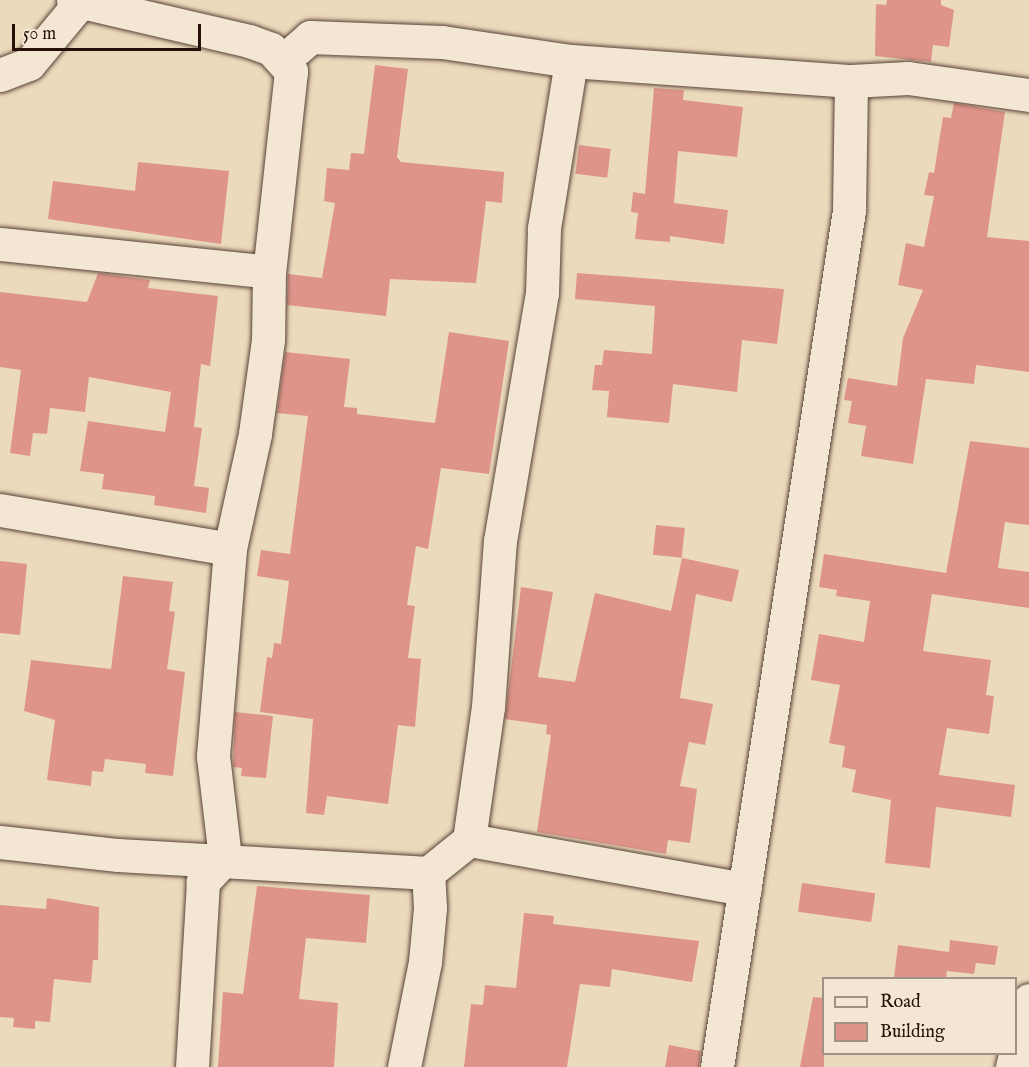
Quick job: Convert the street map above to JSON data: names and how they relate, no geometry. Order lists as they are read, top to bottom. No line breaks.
{"legend":["Road","Building"],"scale_bar":"50 m"}
